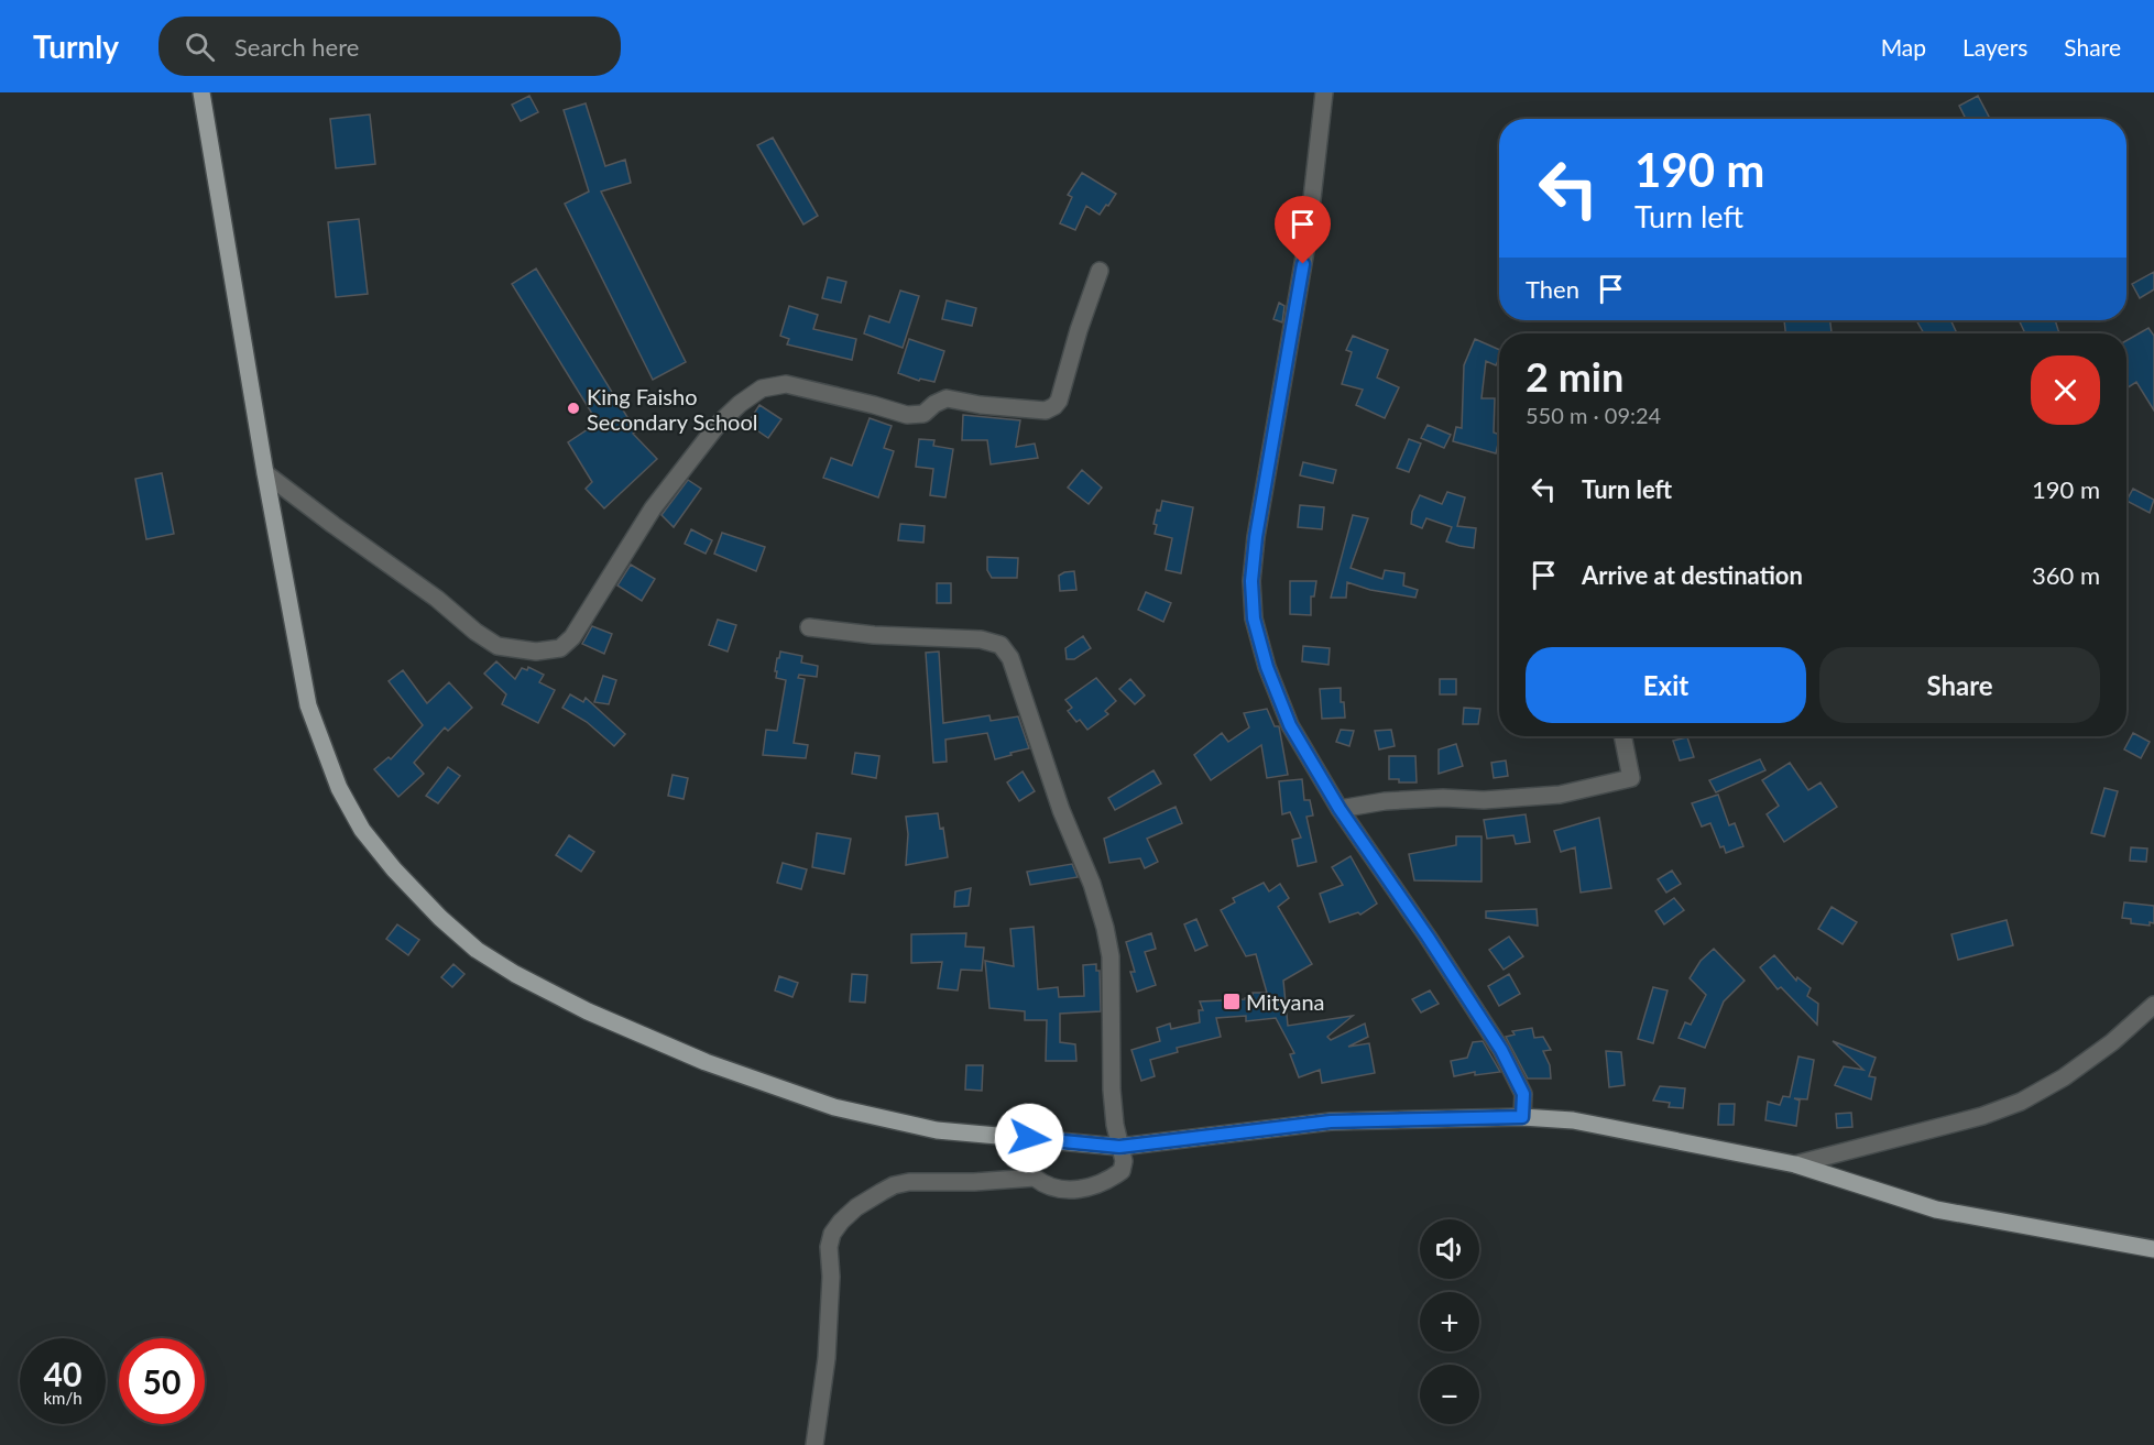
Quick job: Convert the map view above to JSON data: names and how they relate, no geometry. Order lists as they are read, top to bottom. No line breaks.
{"places":{"other":["King Faisho Secondary School"],"transit":["Mityana"]},"page":{"header":"Turnly","search":"Search here","nav":["Map","Layers","Share"],"turn":["190 m","Turn left"],"then":"Then","heading":["2 min","550 m · 09:24"],"list":[{"name":"Turn left","value":"190 m"},{"name":"Arrive at destination","value":"360 m"}],"buttons":["Exit","Share"],"map_buttons":["+","−"],"speed":"40 km/h","limit":"50"}}
